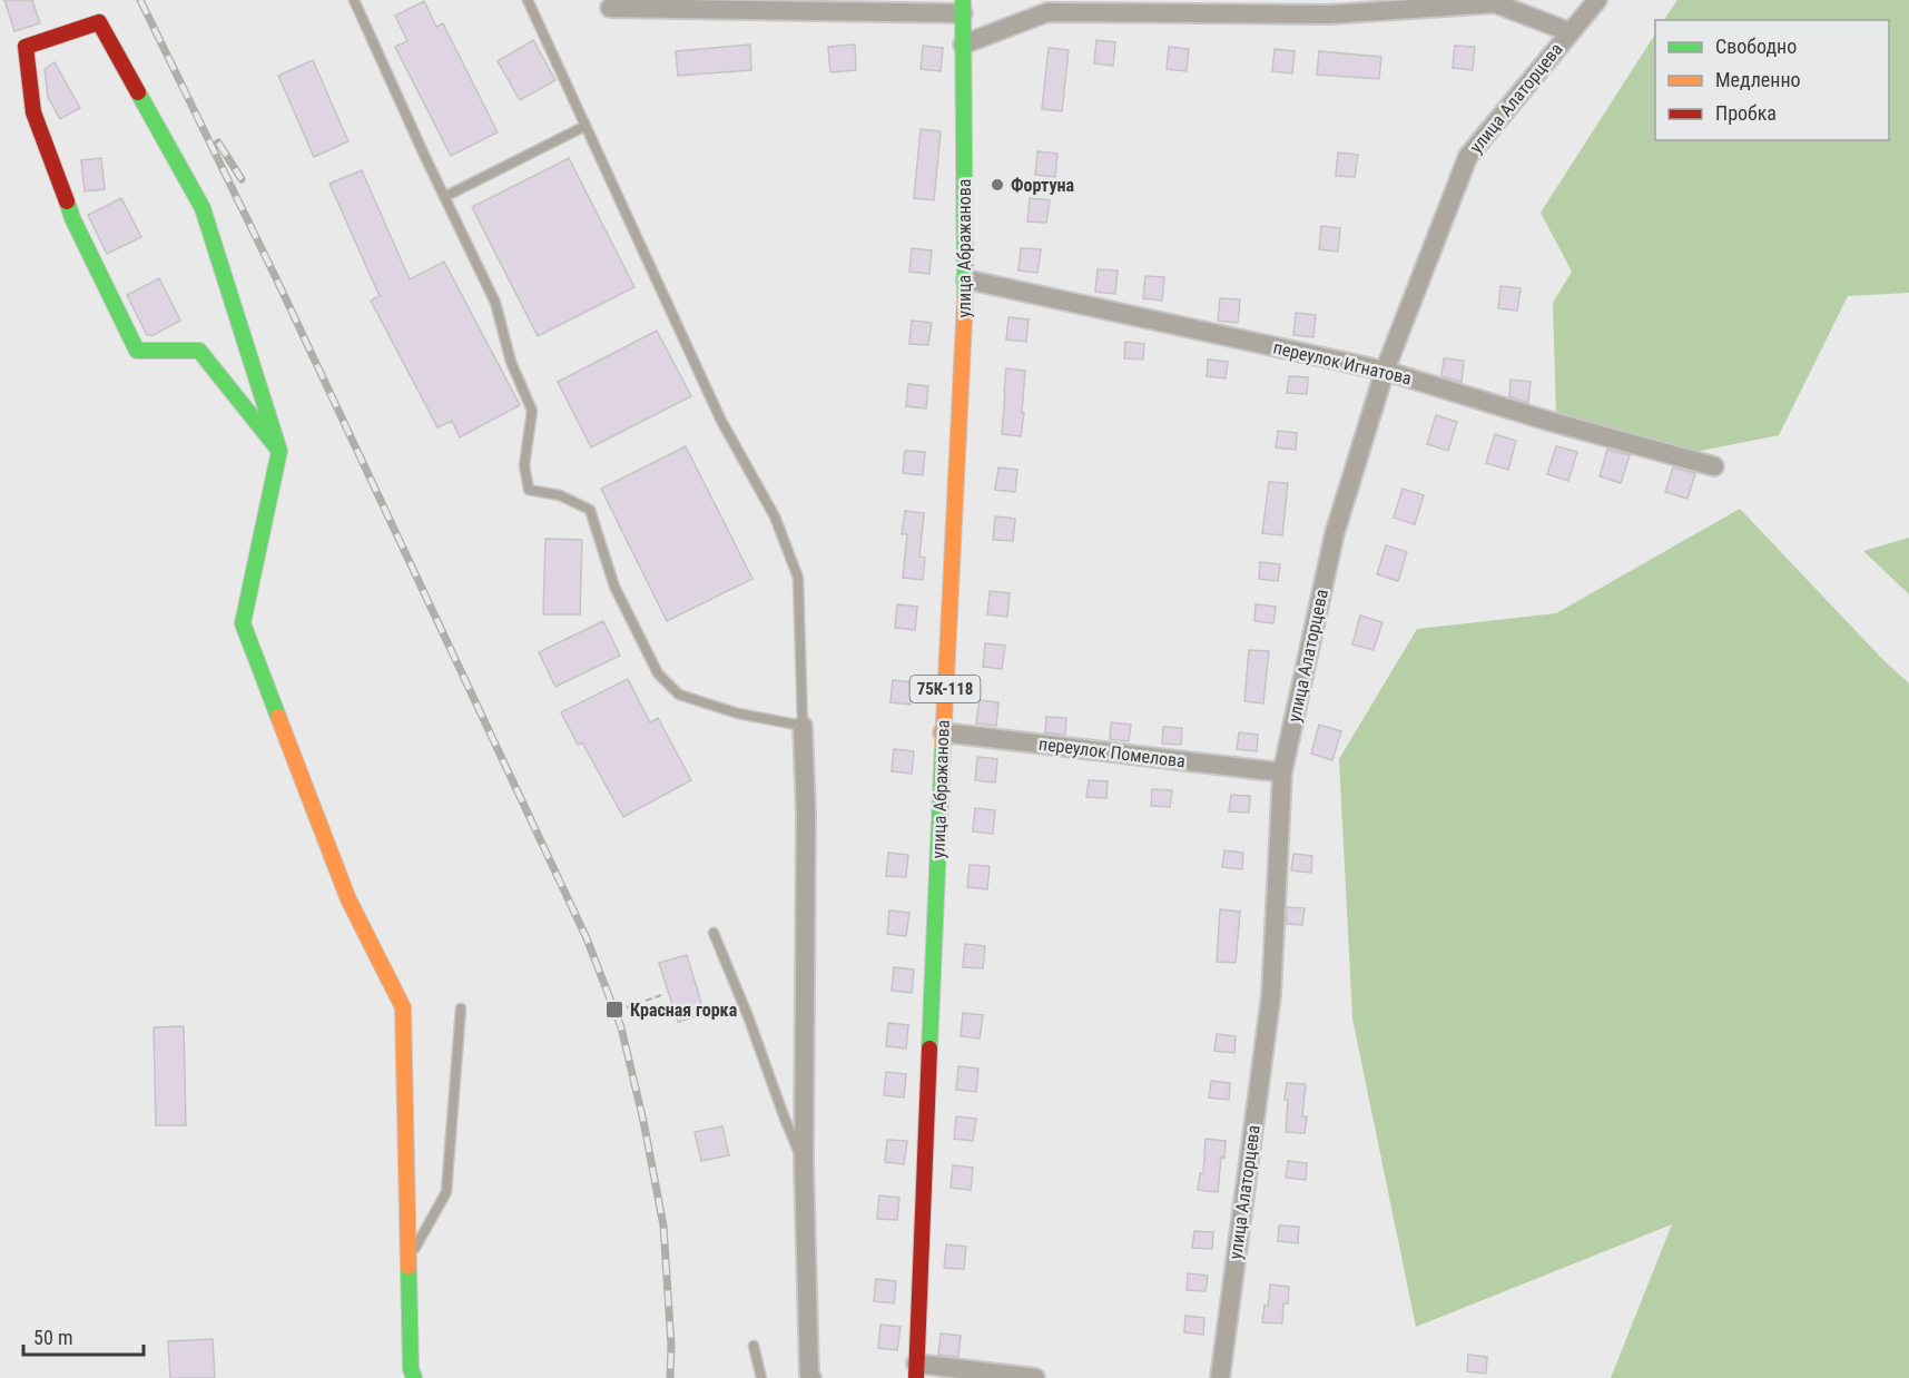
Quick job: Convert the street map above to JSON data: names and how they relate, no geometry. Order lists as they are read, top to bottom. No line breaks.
{"streets":{"street":["улица Алаторцева","улица Абражанова","переулок Игнатова","75К-118","переулок Помелова"]},"crossings":[["улица Алаторцева","переулок Игнатова"],["улица Алаторцева","переулок Помелова"],["улица Абражанова","переулок Игнатова"],["улица Абражанова","переулок Помелова"]],"places":{"other":["Фортуна"],"transit":["Красная горка"]},"legend":["Свободно","Медленно","Пробка"],"scale_bar":"50 m"}
